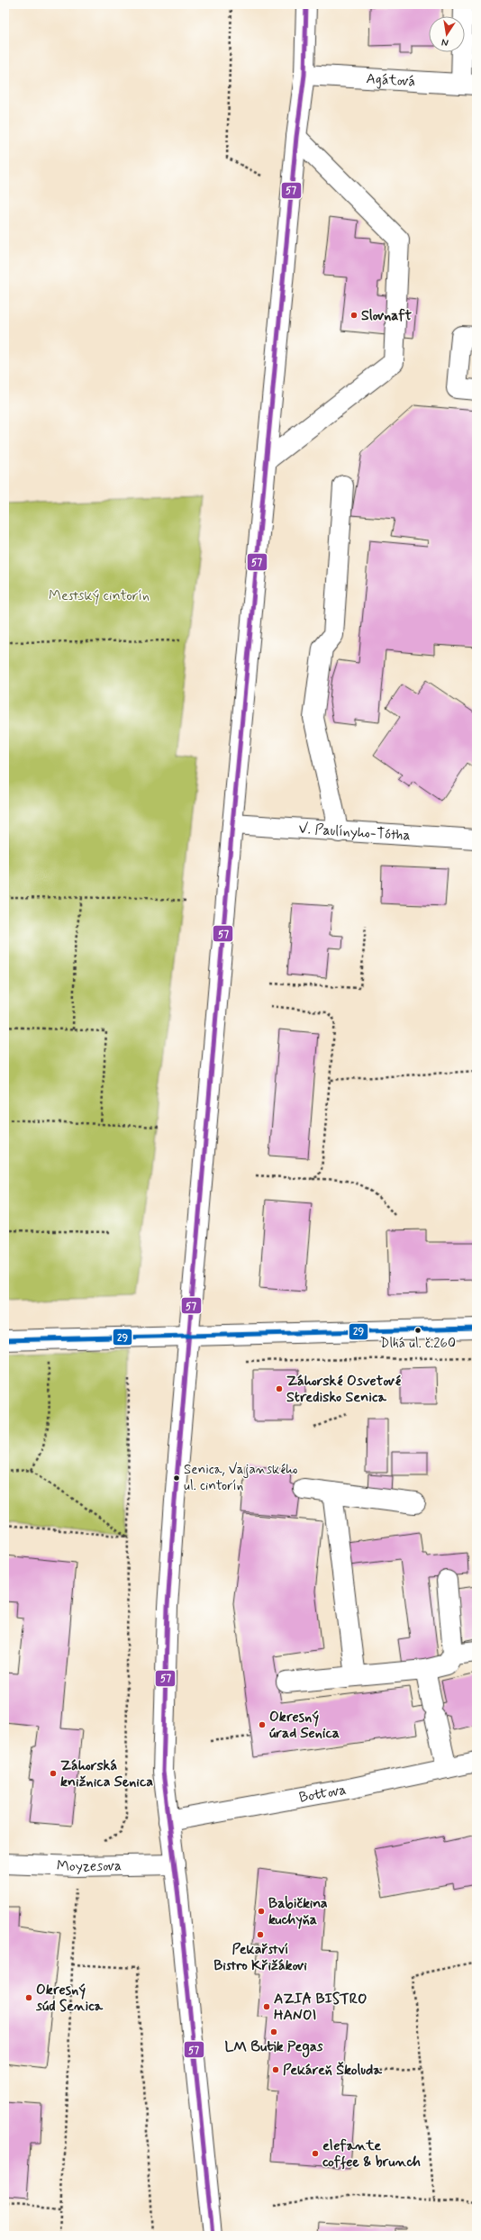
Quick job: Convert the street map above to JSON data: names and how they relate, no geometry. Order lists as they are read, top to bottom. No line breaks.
{"streets":{"main road":["Agátová","V. Paulínyho-Tótha","Bottova","Moyzesova"]},"parks":["Mestský cintorín"],"places":["Slovnaft","Dlhá ul. č.260","Záhorské Osvetové Stredisko Senica","Senica, Vajanského ul. cintorín","Okresný úrad Senica","Záhorská knižnica Senica","Babičkina kuchyňa","Pekařství Bistro Křižákovi","Okresný súd Senica","AZIA BISTRO HANOI","LM Butik Pegas","Pekáreň Školuda","elefante coffee & brunch"],"lines":["transit line 57","transit line 29"],"north":"bottom"}
